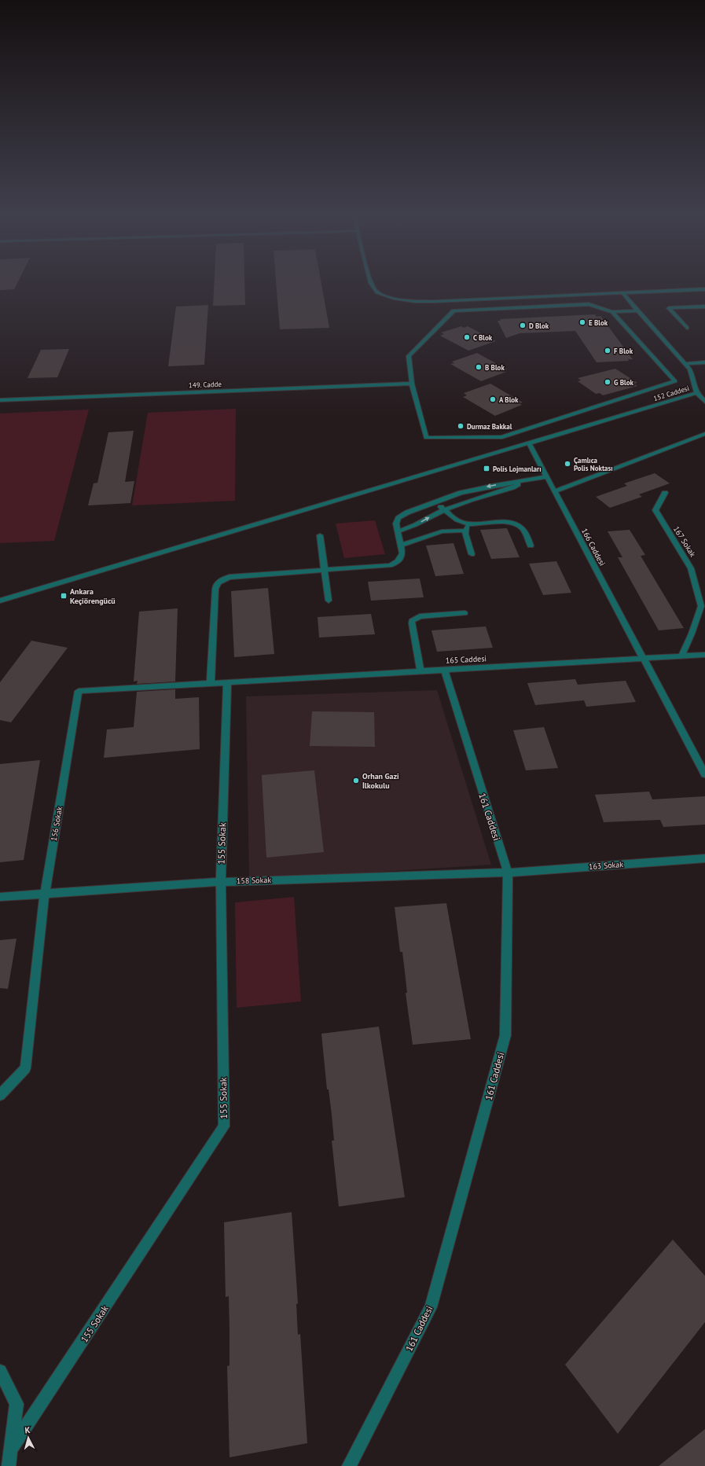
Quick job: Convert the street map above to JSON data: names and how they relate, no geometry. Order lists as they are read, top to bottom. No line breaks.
{"streets":{"street":["149. Cadde","152 Caddesi","167 Sokak","166 Caddesi","165 Caddesi","161 Caddesi","156 Sokak","155 Sokak","163 Sokak","158 Sokak"]},"crossings":[["152 Caddesi","166 Caddesi"],["167 Sokak","165 Caddesi"],["166 Caddesi","165 Caddesi"],["165 Caddesi","161 Caddesi"],["165 Caddesi","156 Sokak"],["165 Caddesi","155 Sokak"],["161 Caddesi","163 Sokak"],["161 Caddesi","158 Sokak"],["156 Sokak","155 Sokak"],["156 Sokak","158 Sokak"],["155 Sokak","158 Sokak"],["163 Sokak","158 Sokak"]],"places":{"other":["E Blok","D Blok","C Blok","F Blok","B Blok","G Blok","A Blok","Durmaz Bakkal","Çamlıca Polis Noktası","Orhan Gazi İlkokulu"],"transit":["Polis Lojmanları","Ankara Keçiörengücü"]},"north":"top"}
